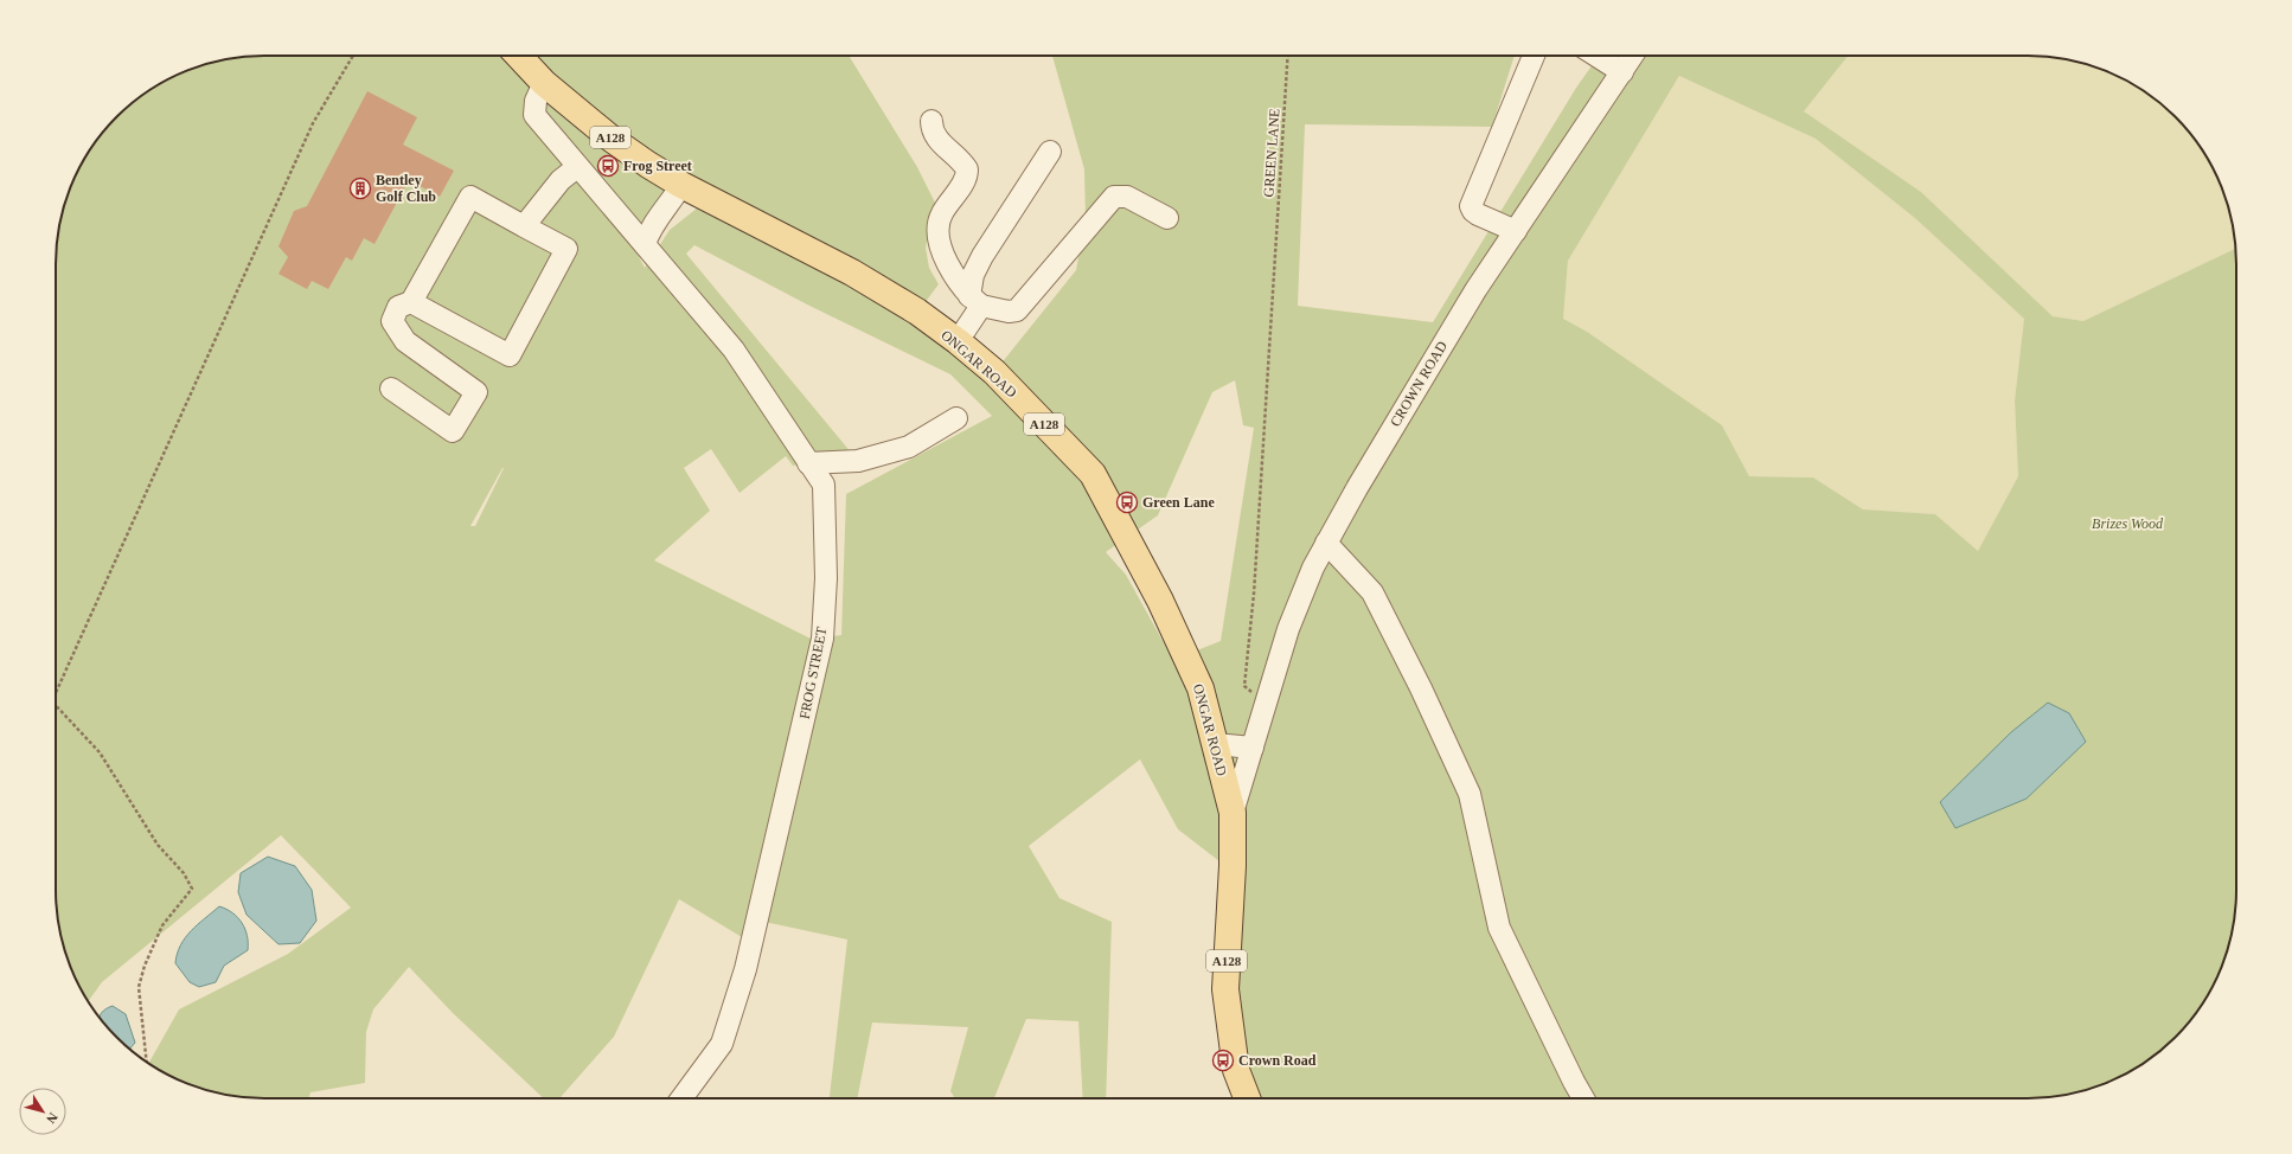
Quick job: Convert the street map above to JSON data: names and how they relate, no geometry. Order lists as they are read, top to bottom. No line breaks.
{"streets":{"main road":["A128","ONGAR ROAD"],"street":["CROWN ROAD","FROG STREET"],"path":["GREEN LANE"]},"crossings":[["GREEN LANE","CROWN ROAD"],["ONGAR ROAD","CROWN ROAD"],["ONGAR ROAD","FROG STREET"]],"parks":["Brizes Wood"],"places":{"bus stop":["Frog Street","Green Lane","Crown Road"],"building":["Bentley Golf Club"]},"north":"bottom right"}
